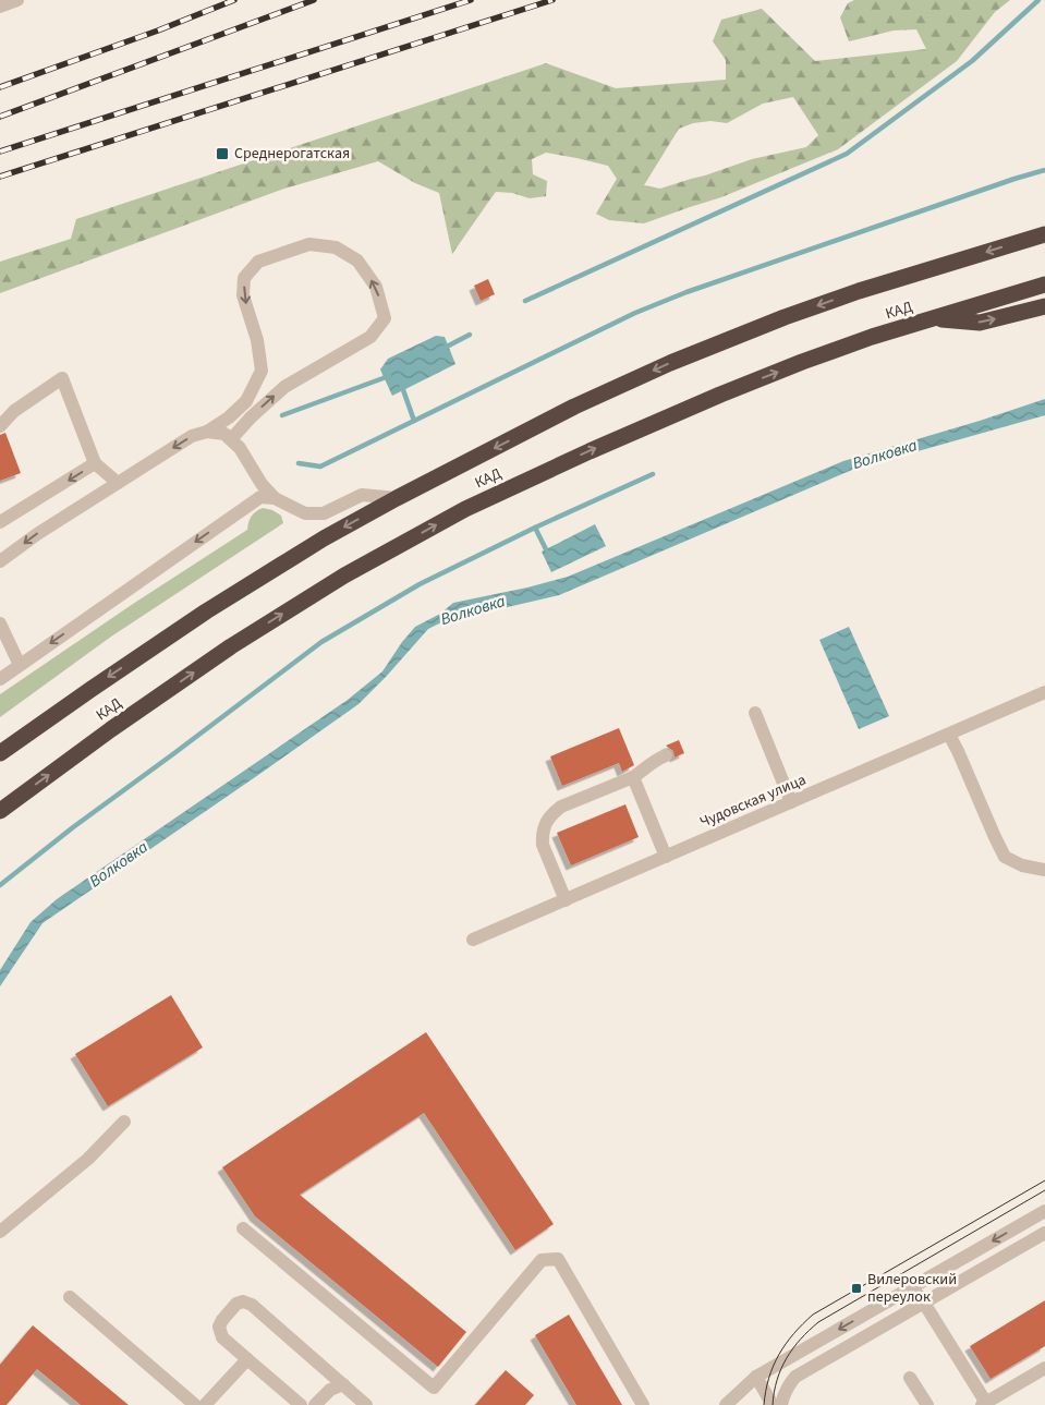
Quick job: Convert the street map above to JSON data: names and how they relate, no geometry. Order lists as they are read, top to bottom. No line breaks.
{"streets":{"highway":["КАД"],"street":["Чудовская улица"]},"water":["Волковка"],"places":{"transit":["Среднерогатская","Вилеровский переулок"]}}
